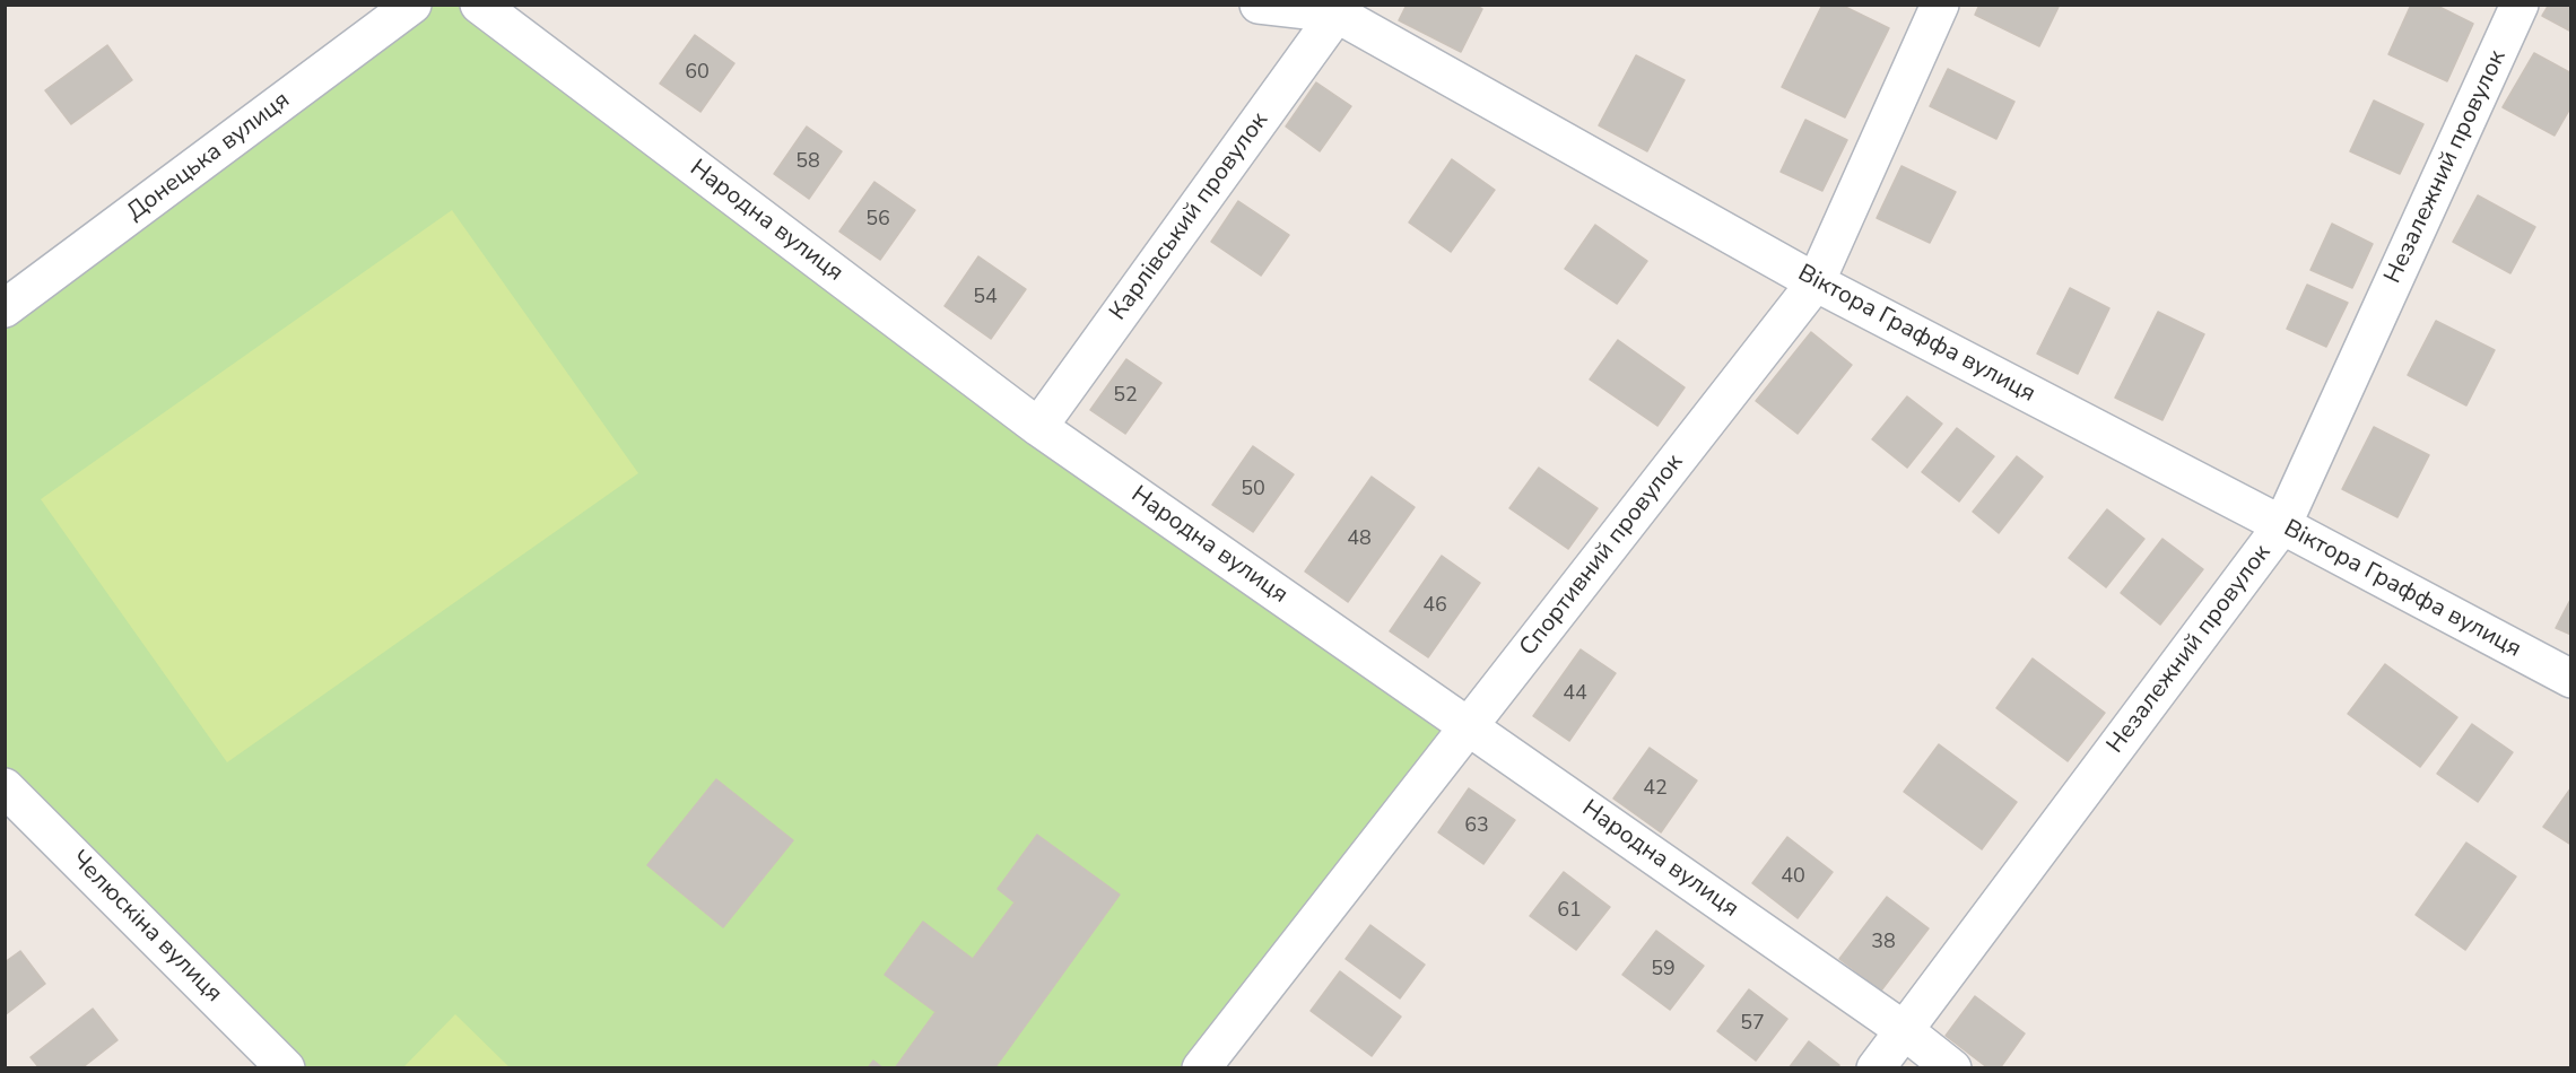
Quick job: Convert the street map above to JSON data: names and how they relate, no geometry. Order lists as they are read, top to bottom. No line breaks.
{"streets":{"street":["Донецька вулиця","Незалежний провулок","Карлівський провулок","Народна вулиця","Віктора Граффа вулиця","Спортивний провулок","Челюскіна вулиця"]},"crossings":[["Незалежний провулок","Народна вулиця"],["Незалежний провулок","Віктора Граффа вулиця"],["Карлівський провулок","Народна вулиця"],["Карлівський провулок","Віктора Граффа вулиця"],["Народна вулиця","Спортивний провулок"],["Віктора Граффа вулиця","Спортивний провулок"]],"house_numbers":["60","58","56","54","52","50","48","46","44","42","63","40","61","38","59","57"]}
